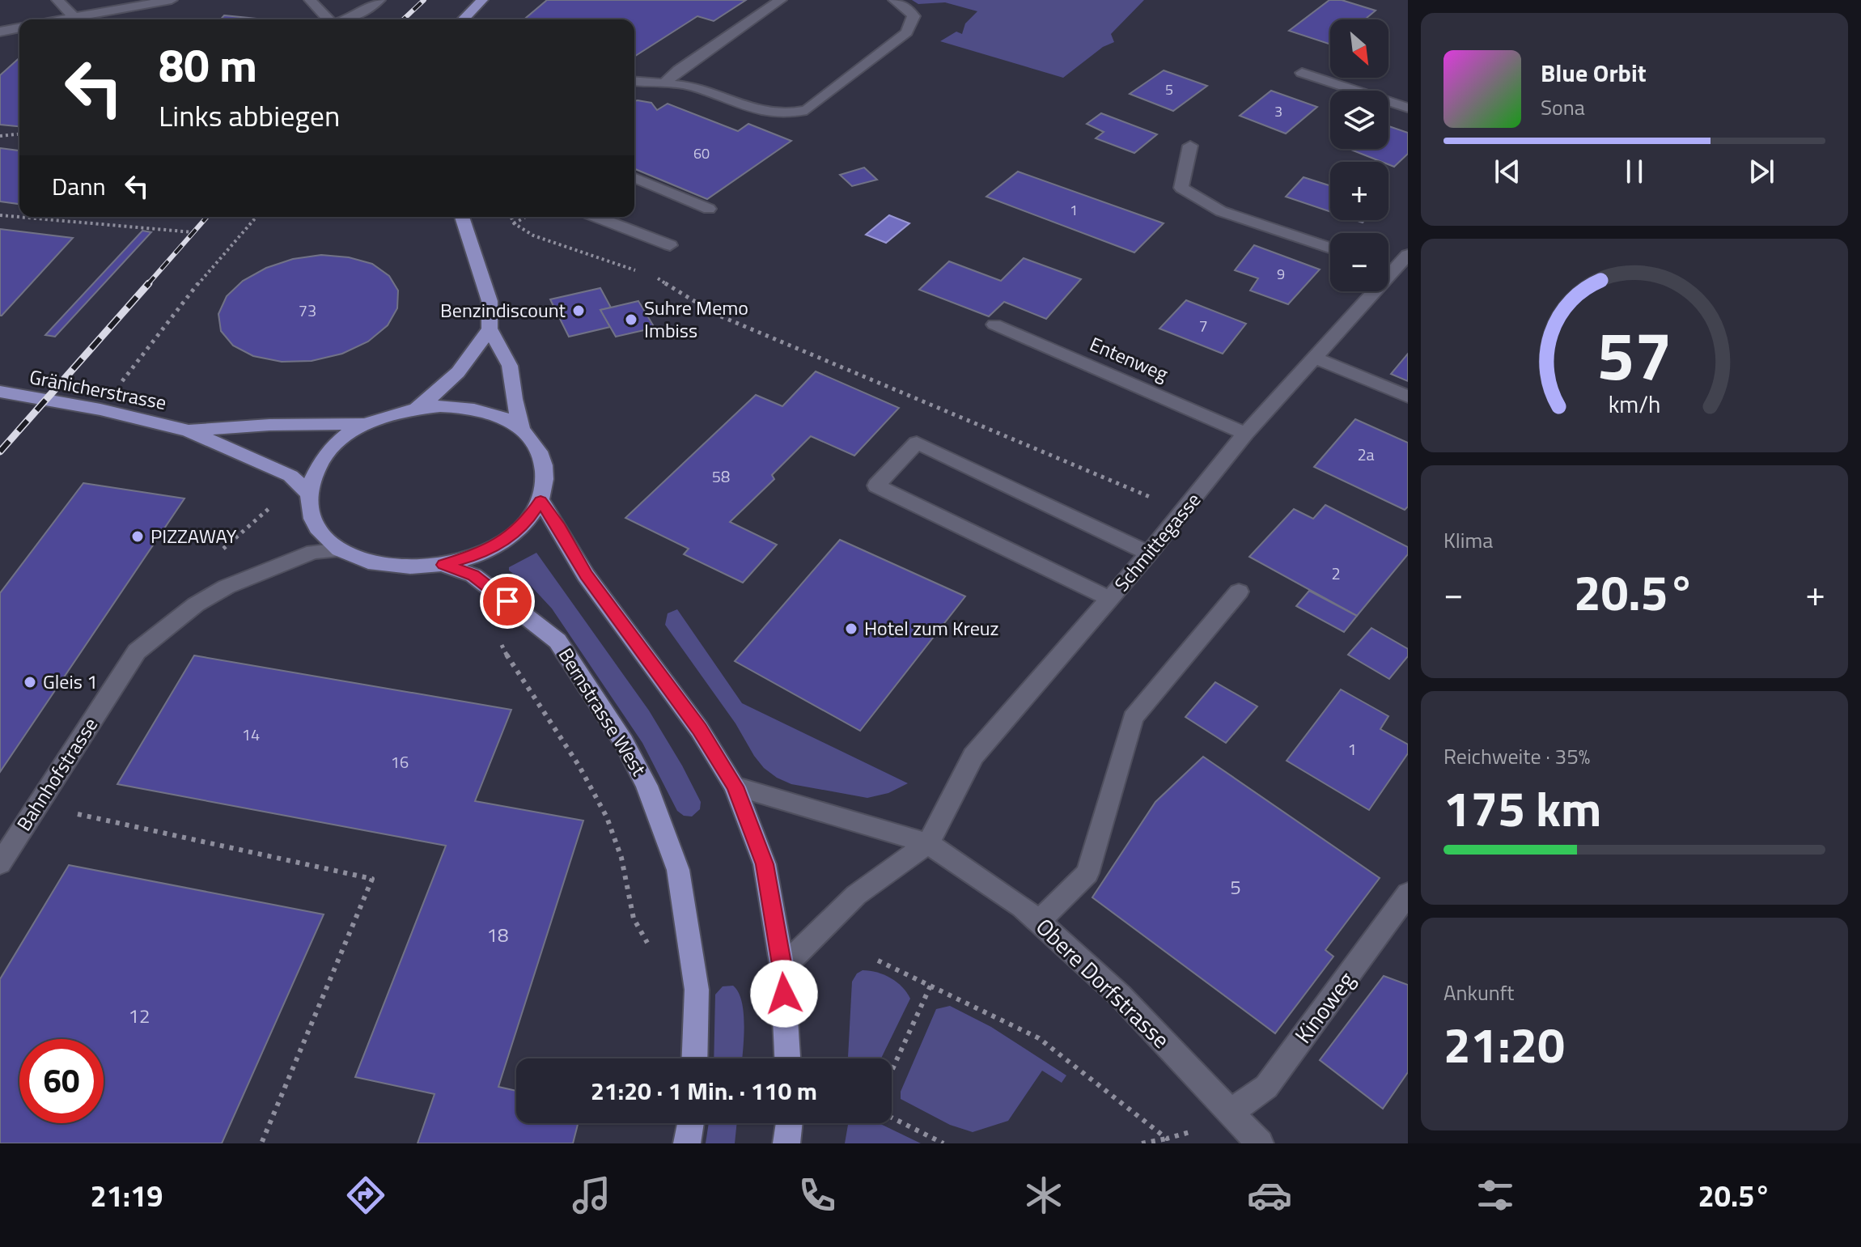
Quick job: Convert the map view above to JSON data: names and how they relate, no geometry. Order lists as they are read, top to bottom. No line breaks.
{"streets":{"main road":["Gränicherstrasse","Bernstrasse West"],"street":["Entenweg","Schmittegasse","Bahnhofstrasse","Obere Dorfstrasse","Kinoweg"]},"crossings":[["Entenweg","Schmittegasse"],["Gränicherstrasse","Bernstrasse West"],["Gränicherstrasse","Bahnhofstrasse"],["Schmittegasse","Obere Dorfstrasse"],["Bernstrasse West","Bahnhofstrasse"],["Obere Dorfstrasse","Kinoweg"]],"places":["Benzindiscount","Suhre Memo Imbiss","PIZZAWAY","Hotel zum Kreuz","Gleis 1"],"house_numbers":["5","3","60","1","9","73","7","2a","58","2","14","1","16","5","18","12"],"north":"bottom right","page":{"map_buttons":["+","−"],"turn":["80 m","Links abbiegen"],"song":["Blue Orbit","Sona"],"then":"Dann","tile":["Klima",["Reichweite · 35%","175 km"],["Ankunft","21:20"]],"heat":["−","20.5°","+"],"limit":"60","trip":"21:20 · 1 Min. · 110 m","tabs":["21:19","20.5°"],"gauge":["57","km/h"]}}
